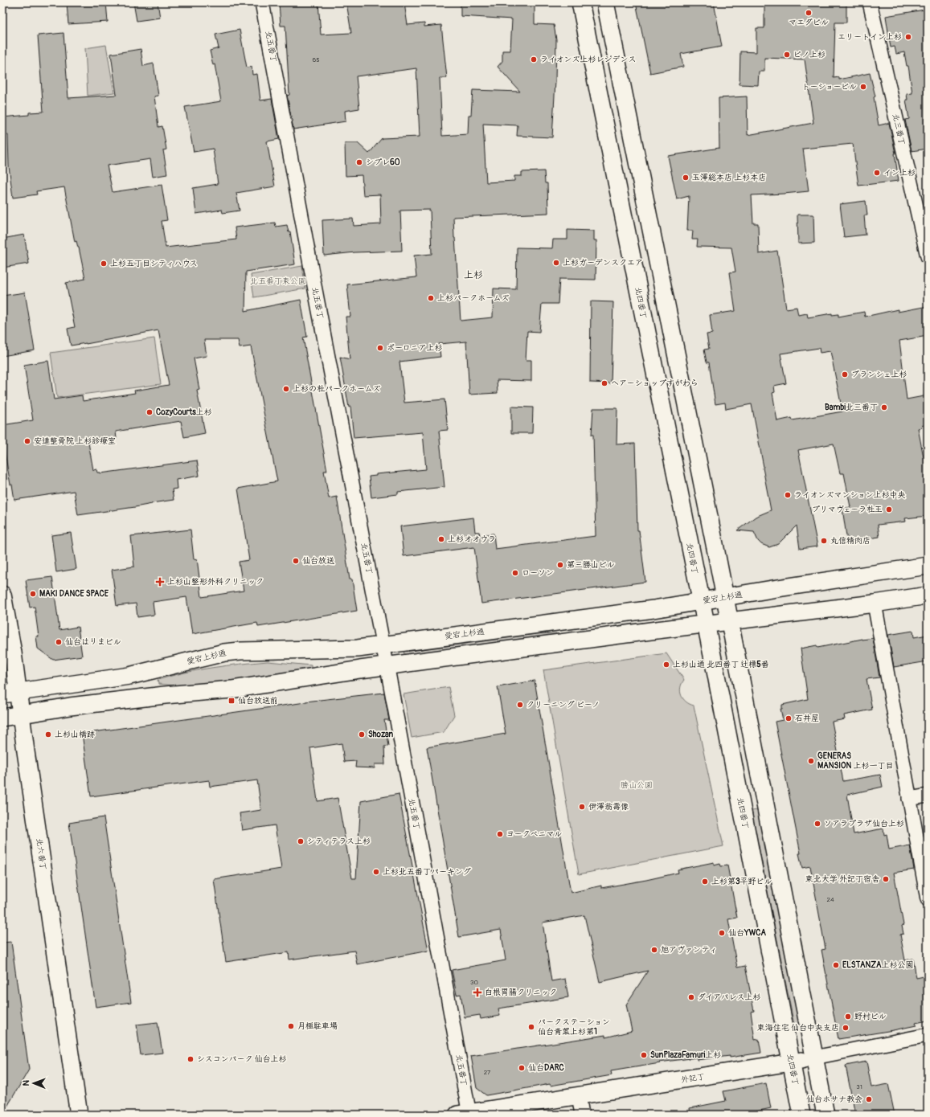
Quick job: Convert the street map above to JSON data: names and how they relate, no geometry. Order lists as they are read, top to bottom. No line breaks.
{"streets":{"street":["北五番丁","北三番丁","北四番丁","愛宕上杉通","北六番丁","外記丁"]},"crossings":[["北五番丁","愛宕上杉通"],["北五番丁","外記丁"],["北四番丁","愛宕上杉通"],["北四番丁","外記丁"],["愛宕上杉通","北六番丁"]],"districts":["上杉"],"parks":["北五番丁東公園","勝山公園"],"places":{"other":["マエダビル","エリートイン上杉","ピノ上杉","ライオンズ上杉レジデンス","トーショービル","シプレ60","イン上杉","玉澤総本店 上杉本店","上杉ガーデンスクエア","上杉五丁目シティハウス","上杉パークホームズ","ポーロニア上杉","ブランシェ上杉","ヘアーショップすがわら","上杉の杜パークホームズ","Bambi北三番丁","CozyCourts上杉","安達整骨院 上杉診療室","ライオンズマンション上杉中央","プリマヴェーラ杜王","上杉オオウラ","丸信精肉店","仙台放送","第三勝山ビル","ローソン","MAKI DANCE SPACE","仙台はりまビル","上杉山通 北四番丁 辻標5番","クリーニング ピーノ","石井屋","上杉山橋跡","Shozan","GENERAS MANSION 上杉一丁目","伊澤翁壽像","ソアラプラザ仙台上杉","ヨークベニマル","シティテラス上杉","上杉北五番丁パーキング","東北大学 外記丁宿舎","上杉第3平野ビル","仙台YWCA","旭アヴァンティ","ELSTANZA上杉公園","ダイアパレス上杉","野村ビル","月極駐車場","パークステーション 仙台青葉上杉第1","東海住宅 仙台中央支店","SunPlazaFamuri上杉","シスコンパーク 仙台上杉","仙台DARC","仙台ホサナ教会"],"health":["上杉山整形外科クリニック","白根胃腸クリニック"],"transit":["仙台放送前"]},"house_numbers":["65","24","30","27","31"],"north":"left"}
